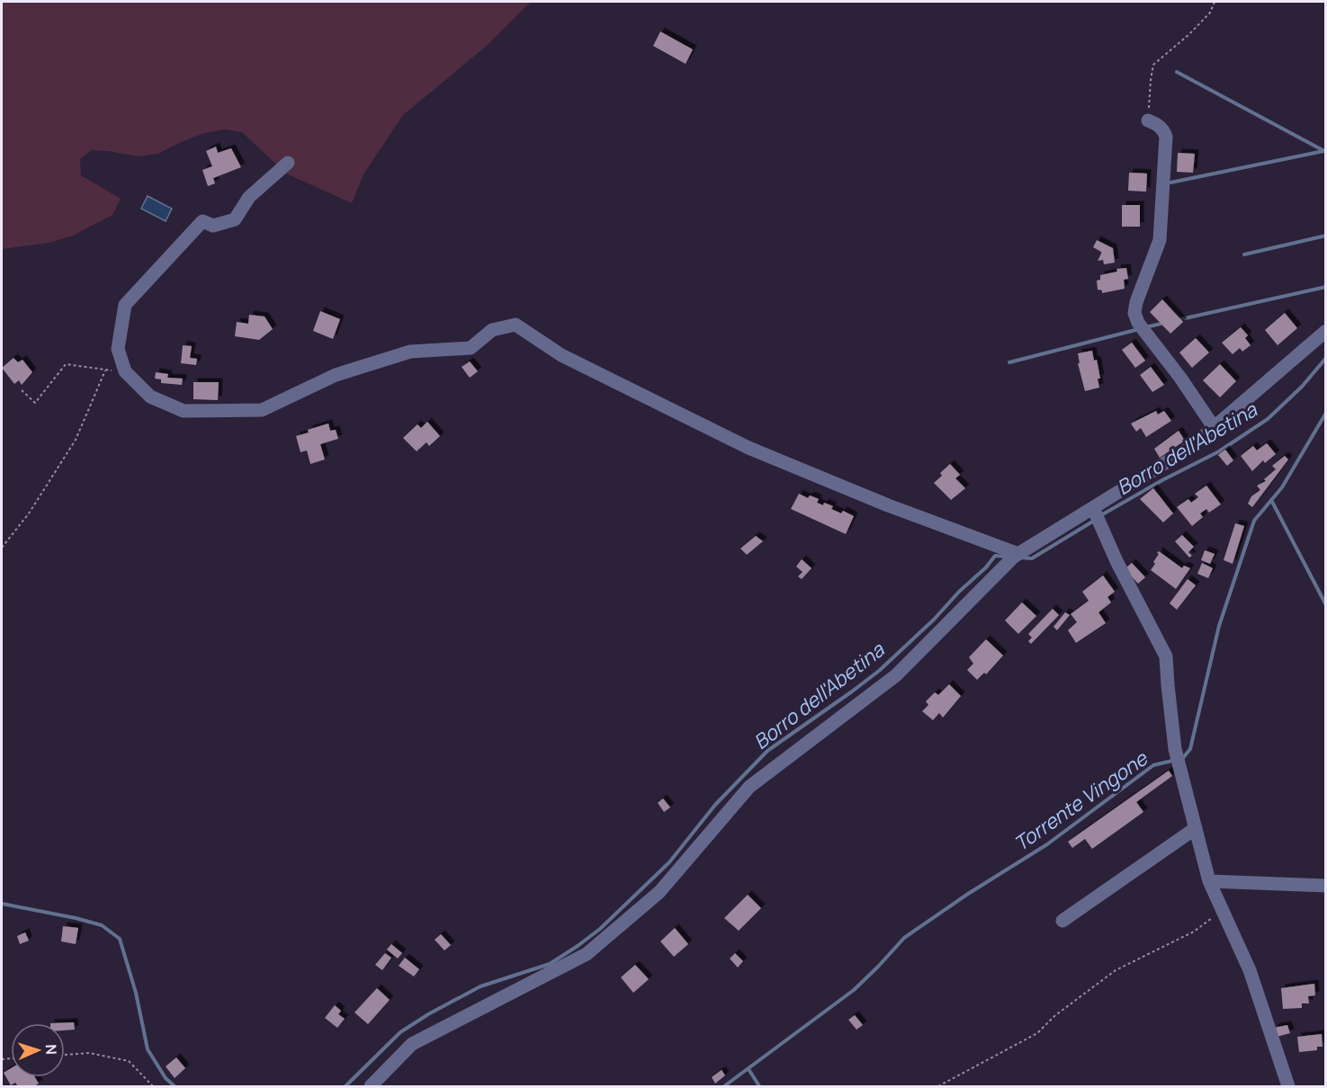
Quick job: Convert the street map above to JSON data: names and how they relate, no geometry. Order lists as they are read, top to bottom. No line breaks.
{"water":["Borro dell'Abetina","Torrente Vingone"],"north":"right"}
